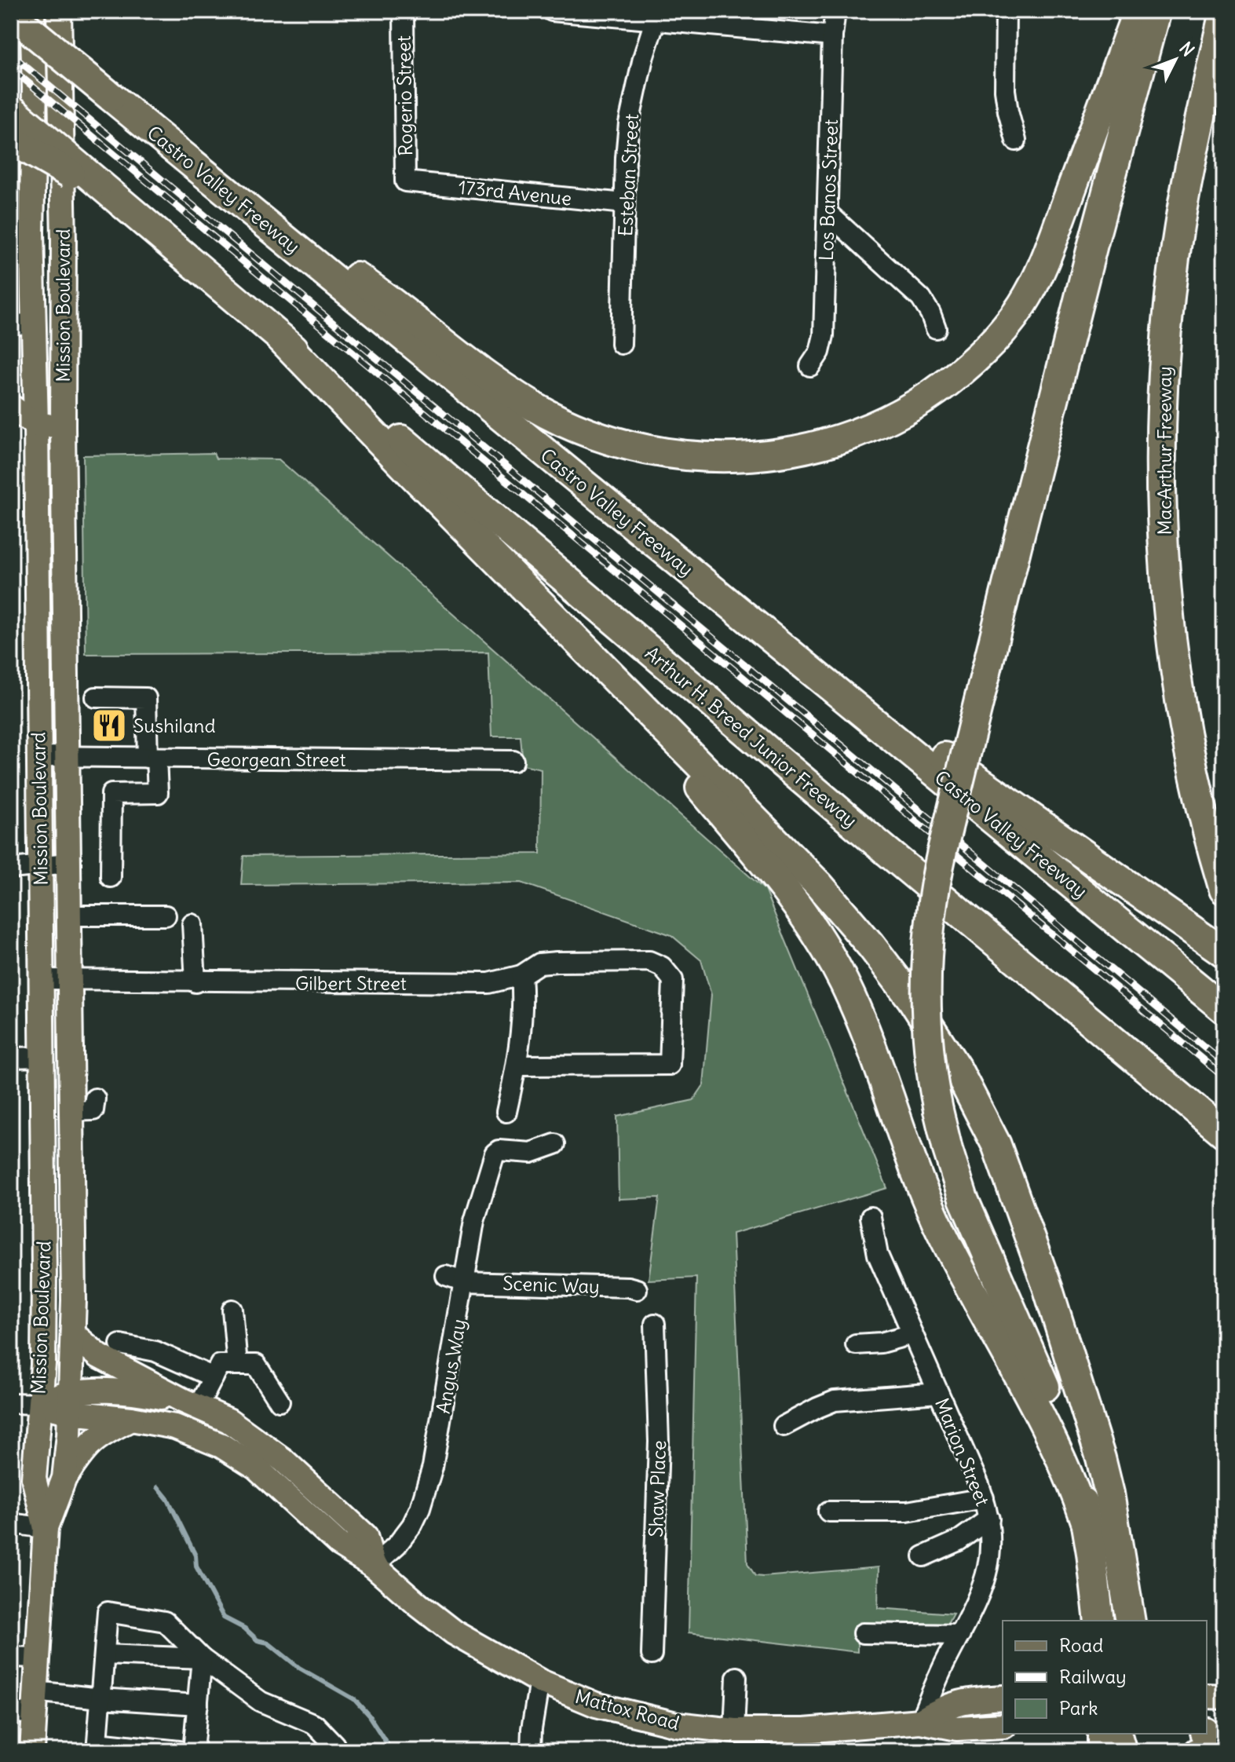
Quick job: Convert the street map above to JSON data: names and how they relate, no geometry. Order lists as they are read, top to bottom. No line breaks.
{"streets":{"highway":["Castro Valley Freeway","MacArthur Freeway","Arthur H. Breed Junior Freeway"],"main road":["Mission Boulevard","Mattox Road"],"street":["Rogerio Street","Esteban Street","Los Banos Street","173rd Avenue","Georgean Street","Gilbert Street","Scenic Way","Angus Way","Marion Street","Shaw Place"]},"crossings":[["Rogerio Street","173rd Avenue"],["Esteban Street","173rd Avenue"],["Mission Boulevard","Georgean Street"],["Mission Boulevard","Gilbert Street"],["Mission Boulevard","Mattox Road"],["Scenic Way","Angus Way"],["Angus Way","Mattox Road"],["Marion Street","Mattox Road"]],"places":{"restaurant":["Sushiland"]},"legend":["Road","Railway","Park"],"north":"top right"}
